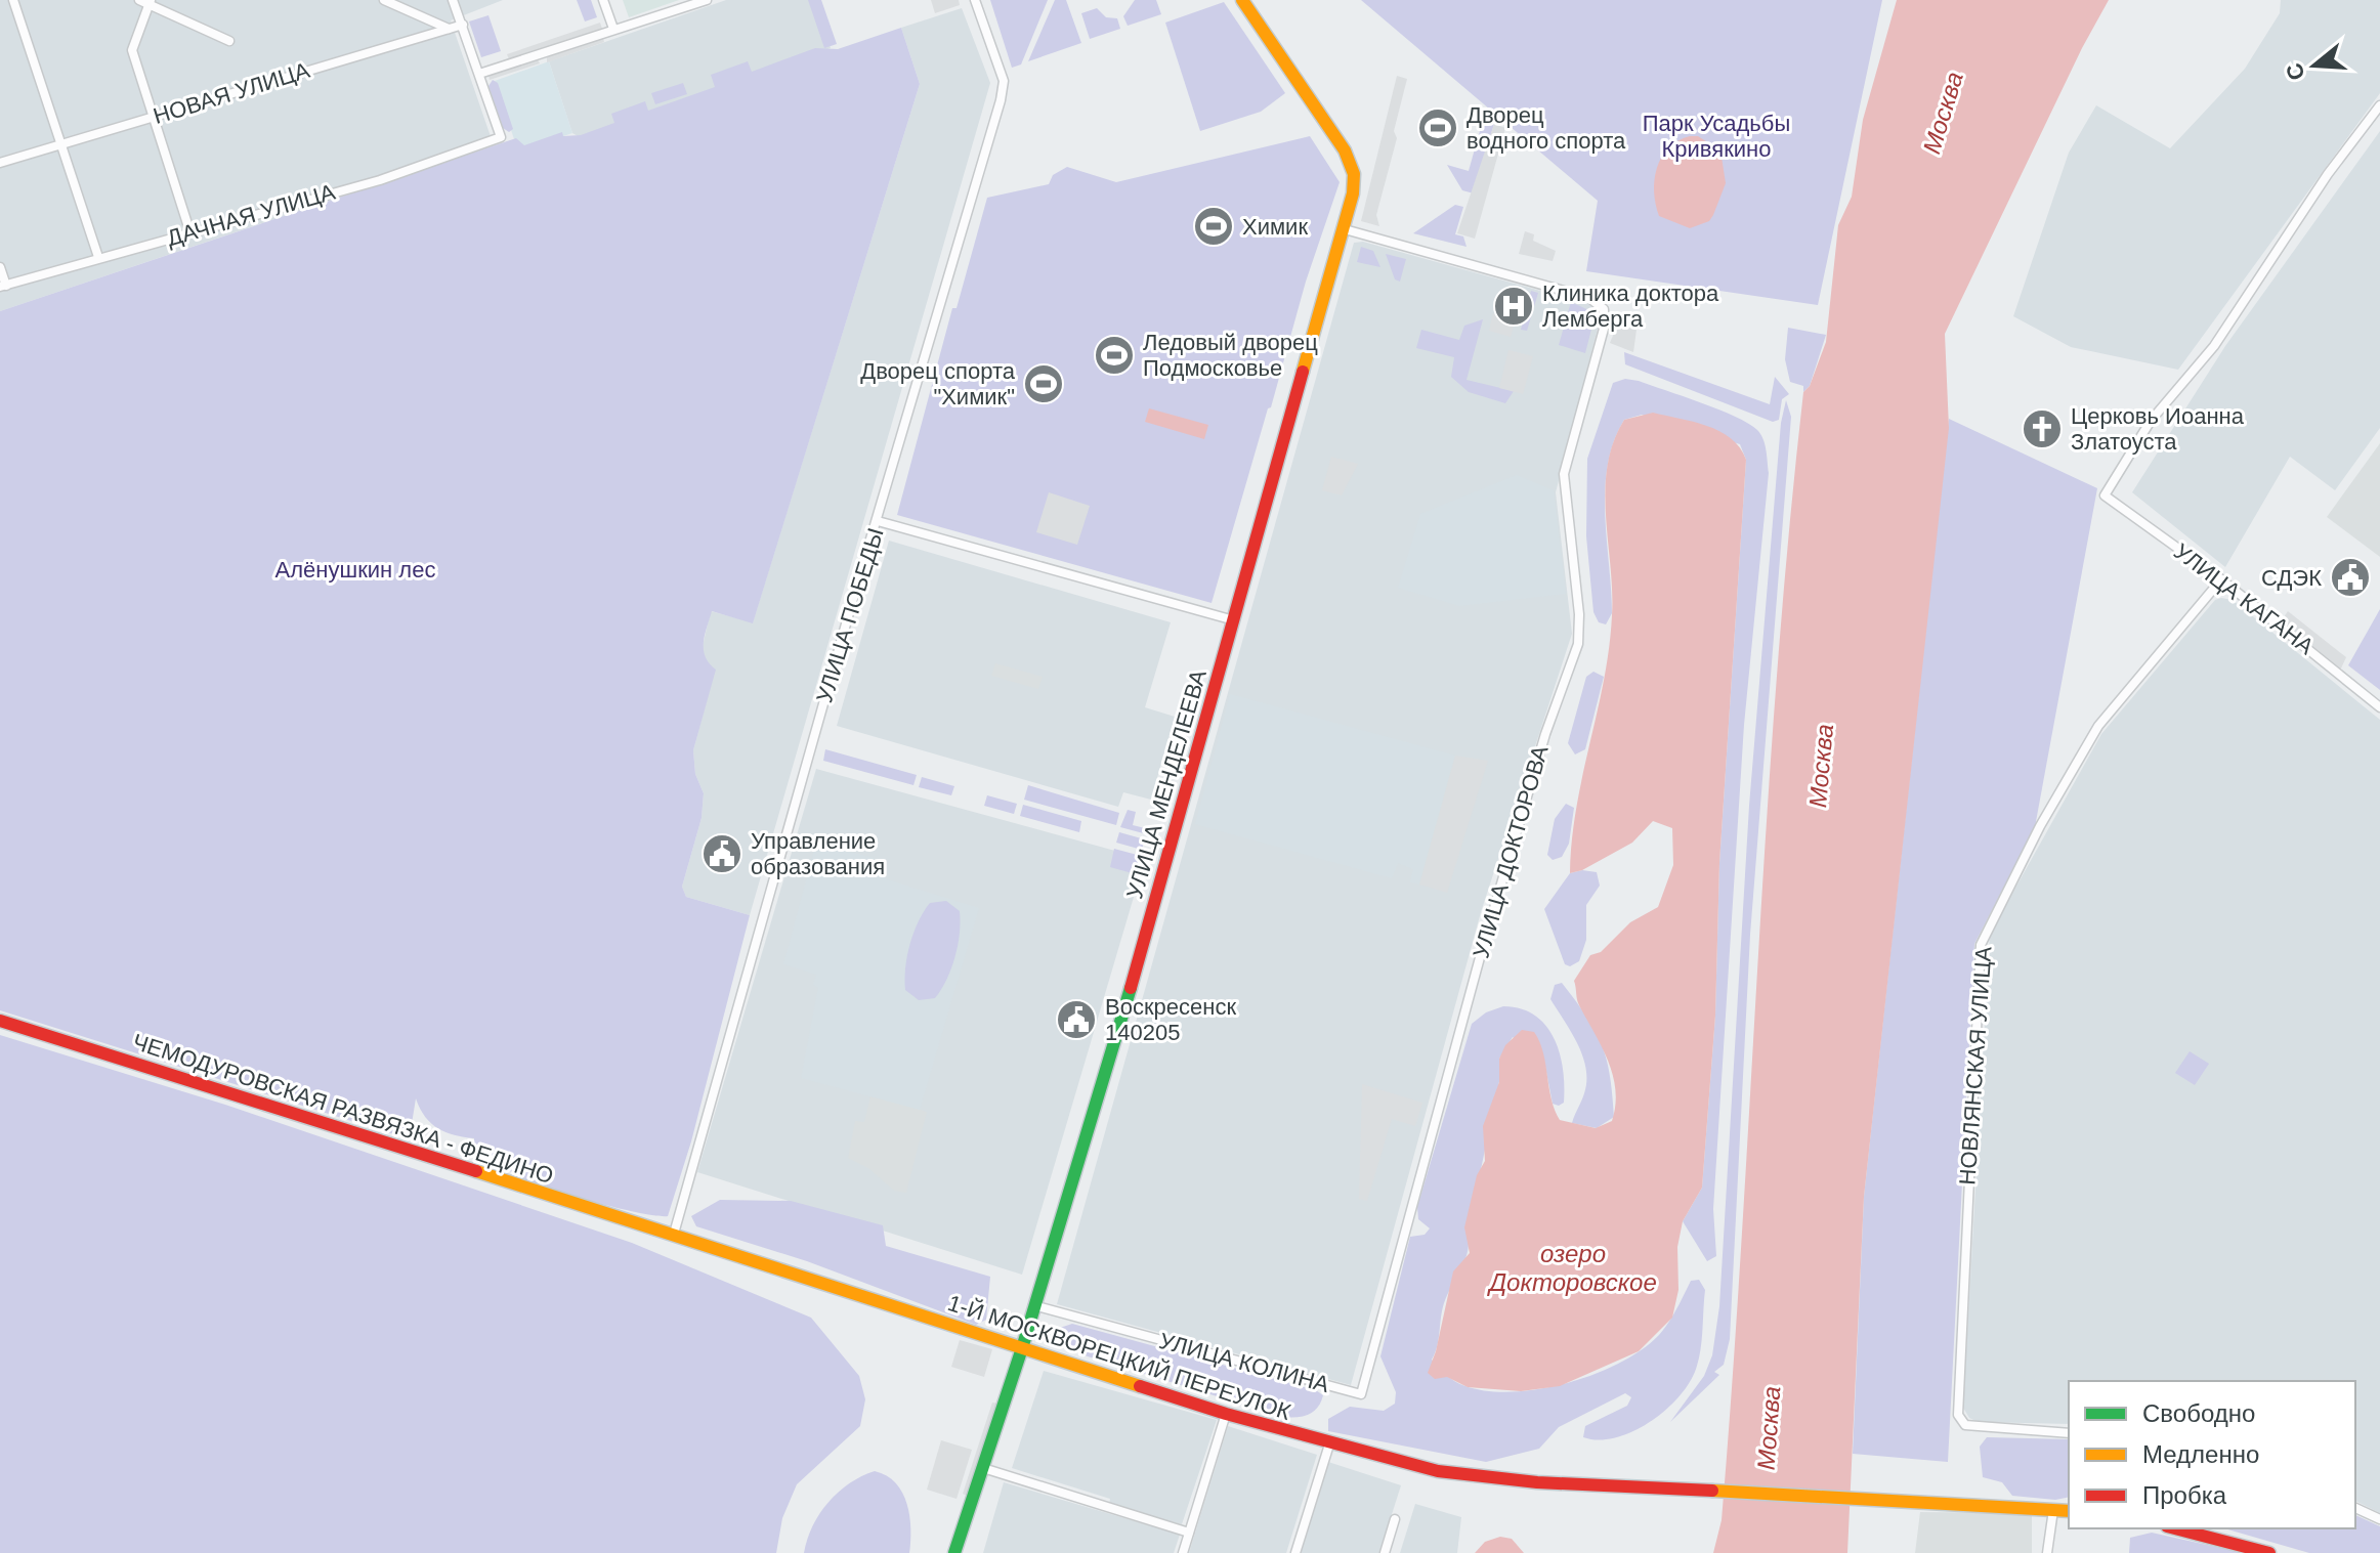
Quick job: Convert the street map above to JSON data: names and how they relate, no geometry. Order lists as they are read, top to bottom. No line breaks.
{"streets":{"street":["НОВАЯ УЛИЦА","ДАЧНАЯ УЛИЦА","УЛИЦА КАГАНА","УЛИЦА ПОБЕДЫ","УЛИЦА МЕНДЕЛЕЕВА","УЛИЦА ДОКТОРОВА","НОВЛЯНСКАЯ УЛИЦА","ЧЕМОДУРОВСКАЯ РАЗВЯЗКА - ФЕДИНО","1-Й МОСКВОРЕЦКИЙ ПЕРЕУЛОК","УЛИЦА КОЛИНА"]},"crossings":[["УЛИЦА КАГАНА","НОВЛЯНСКАЯ УЛИЦА"],["УЛИЦА ПОБЕДЫ","ЧЕМОДУРОВСКАЯ РАЗВЯЗКА - ФЕДИНО"],["УЛИЦА ПОБЕДЫ","1-Й МОСКВОРЕЦКИЙ ПЕРЕУЛОК"],["УЛИЦА МЕНДЕЛЕЕВА","УЛИЦА ДОКТОРОВА"],["УЛИЦА МЕНДЕЛЕЕВА","1-Й МОСКВОРЕЦКИЙ ПЕРЕУЛОК"],["УЛИЦА МЕНДЕЛЕЕВА","УЛИЦА КОЛИНА"],["УЛИЦА ДОКТОРОВА","УЛИЦА КОЛИНА"],["ЧЕМОДУРОВСКАЯ РАЗВЯЗКА - ФЕДИНО","1-Й МОСКВОРЕЦКИЙ ПЕРЕУЛОК"]],"water":["Москва","озеро Докторовское"],"parks":["Парк Усадьбы Кривякино","Алёнушкин лес"],"places":{"sports":["Дворец водного спорта","Химик","Ледовый дворец Подмосковье","Дворец спорта \"Химик\""],"hospital":["Клиника доктора Лемберга"],"church":["Церковь Иоанна Златоуста"],"public building":["СДЭК","Управление образования","Воскресенск 140205"]},"legend":["Свободно","Медленно","Пробка"],"north":"left"}
